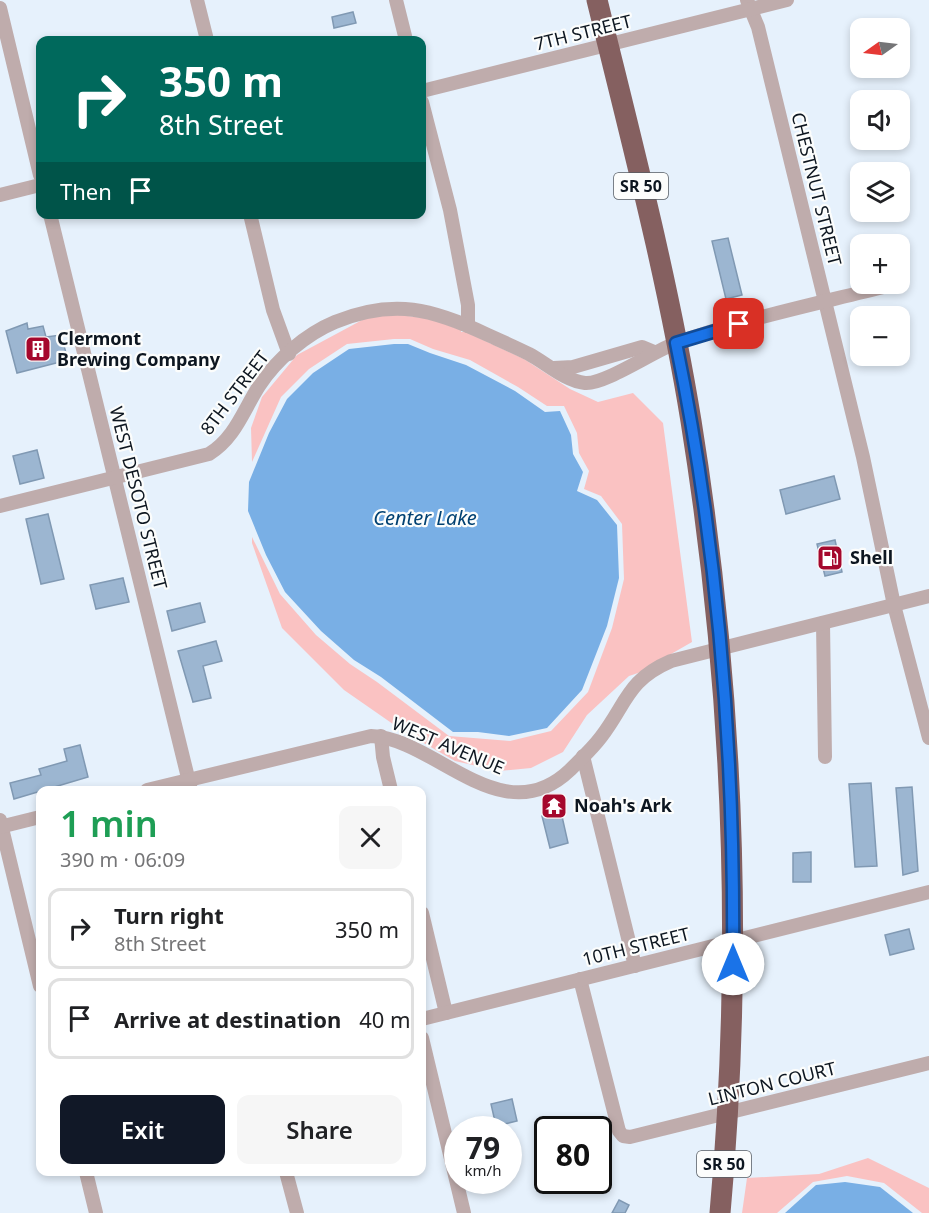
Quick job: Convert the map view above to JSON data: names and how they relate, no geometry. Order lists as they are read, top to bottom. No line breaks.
{"streets":{"highway":["SR 50"],"street":["7TH STREET","CHESTNUT STREET","8TH STREET","WEST DESOTO STREET","WEST AVENUE","10TH STREET","LINTON COURT"]},"crossings":[["7TH STREET","SR 50"],["7TH STREET","CHESTNUT STREET"],["SR 50","8TH STREET"],["SR 50","WEST AVENUE"],["SR 50","10TH STREET"],["SR 50","LINTON COURT"],["CHESTNUT STREET","8TH STREET"],["CHESTNUT STREET","WEST AVENUE"],["8TH STREET","WEST DESOTO STREET"],["WEST DESOTO STREET","WEST AVENUE"],["10TH STREET","LINTON COURT"]],"water":["Center Lake"],"places":{"building":["Clermont Brewing Company"],"fuel station":["Shell"],"temple":["Noah's Ark"]},"north":"left","page":{"map_buttons":["+","−"],"turn":["350 m","8th Street"],"then":"Then","heading":["1 min","390 m · 06:09"],"list":[{"name":"Turn right","note":"8th Street","value":"350 m"},{"name":"Arrive at destination","value":"40 m"}],"buttons":["Exit","Share"],"speed":"79 km/h","limit":"80"}}
